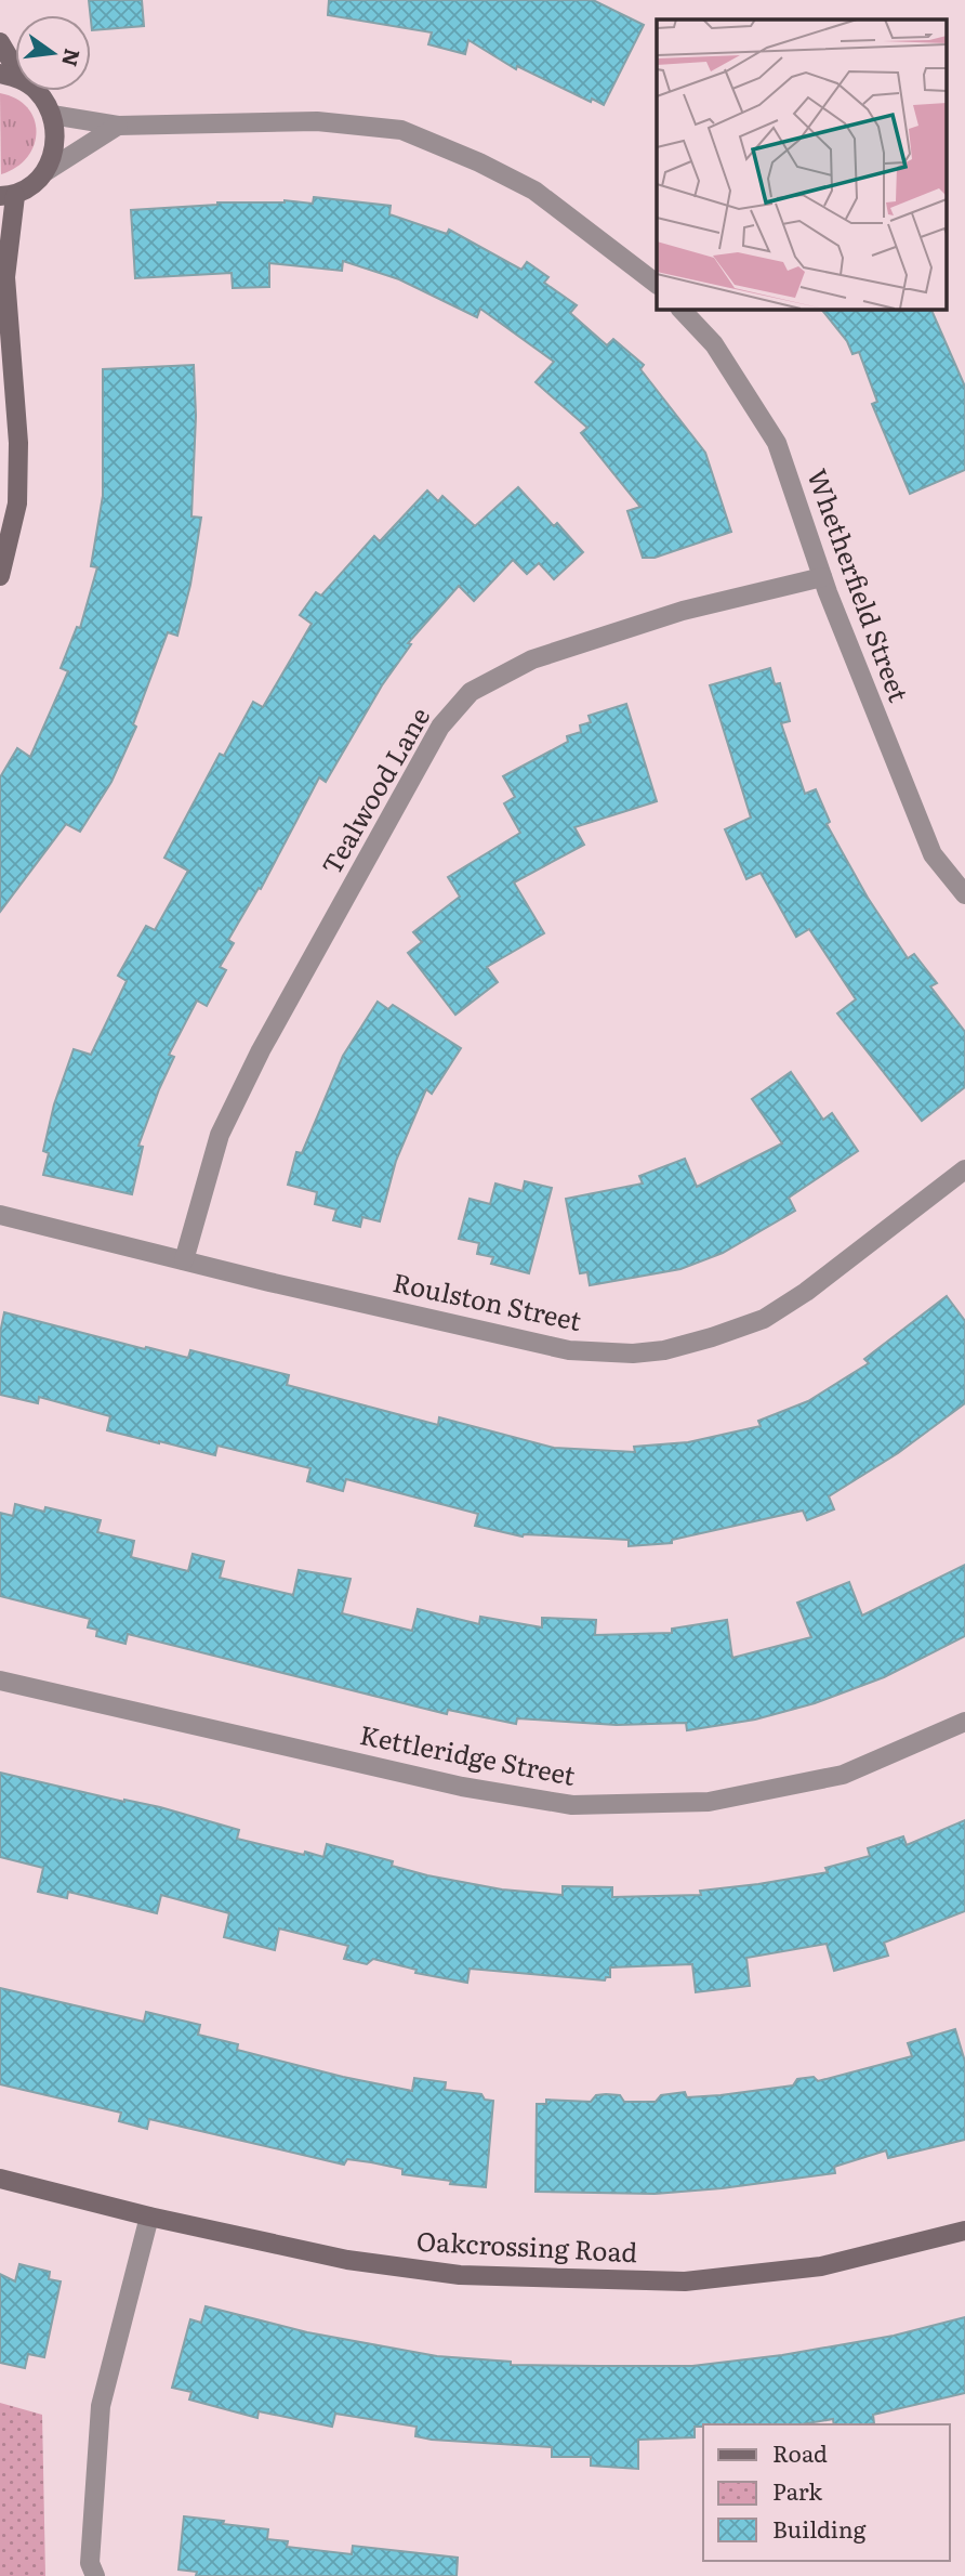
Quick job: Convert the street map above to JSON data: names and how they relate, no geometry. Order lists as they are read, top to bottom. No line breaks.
{"streets":{"street":["Whetherfield Street","Tealwood Lane","Roulston Street","Kettleridge Street","Oakcrossing Road"]},"crossings":[["Whetherfield Street","Tealwood Lane"],["Tealwood Lane","Roulston Street"]],"legend":["Road","Park","Building"],"north":"right"}
